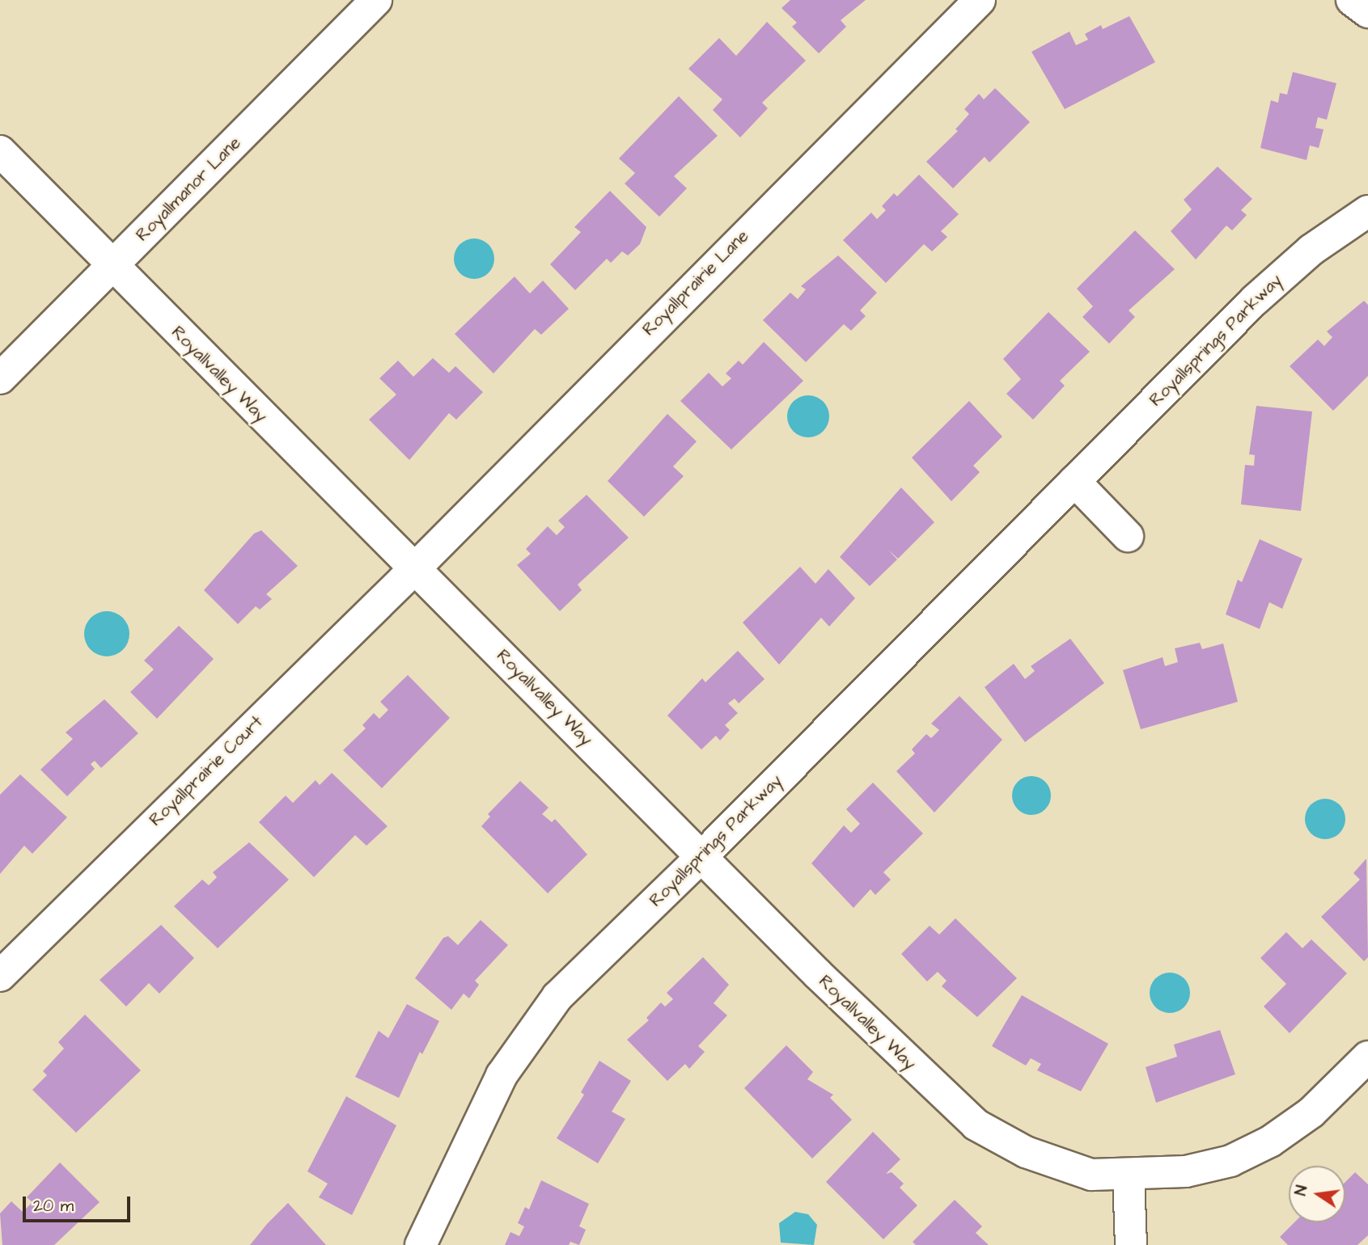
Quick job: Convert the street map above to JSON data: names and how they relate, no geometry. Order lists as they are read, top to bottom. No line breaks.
{"streets":{"street":["Royallmanor Lane","Royallprairie Lane","Royallsprings Parkway","Royallvalley Way","Royallprairie Court"]},"crossings":[["Royallmanor Lane","Royallvalley Way"],["Royallprairie Lane","Royallvalley Way"],["Royallprairie Lane","Royallprairie Court"],["Royallsprings Parkway","Royallvalley Way"],["Royallvalley Way","Royallprairie Court"]],"scale_bar":"20 m","north":"left"}
